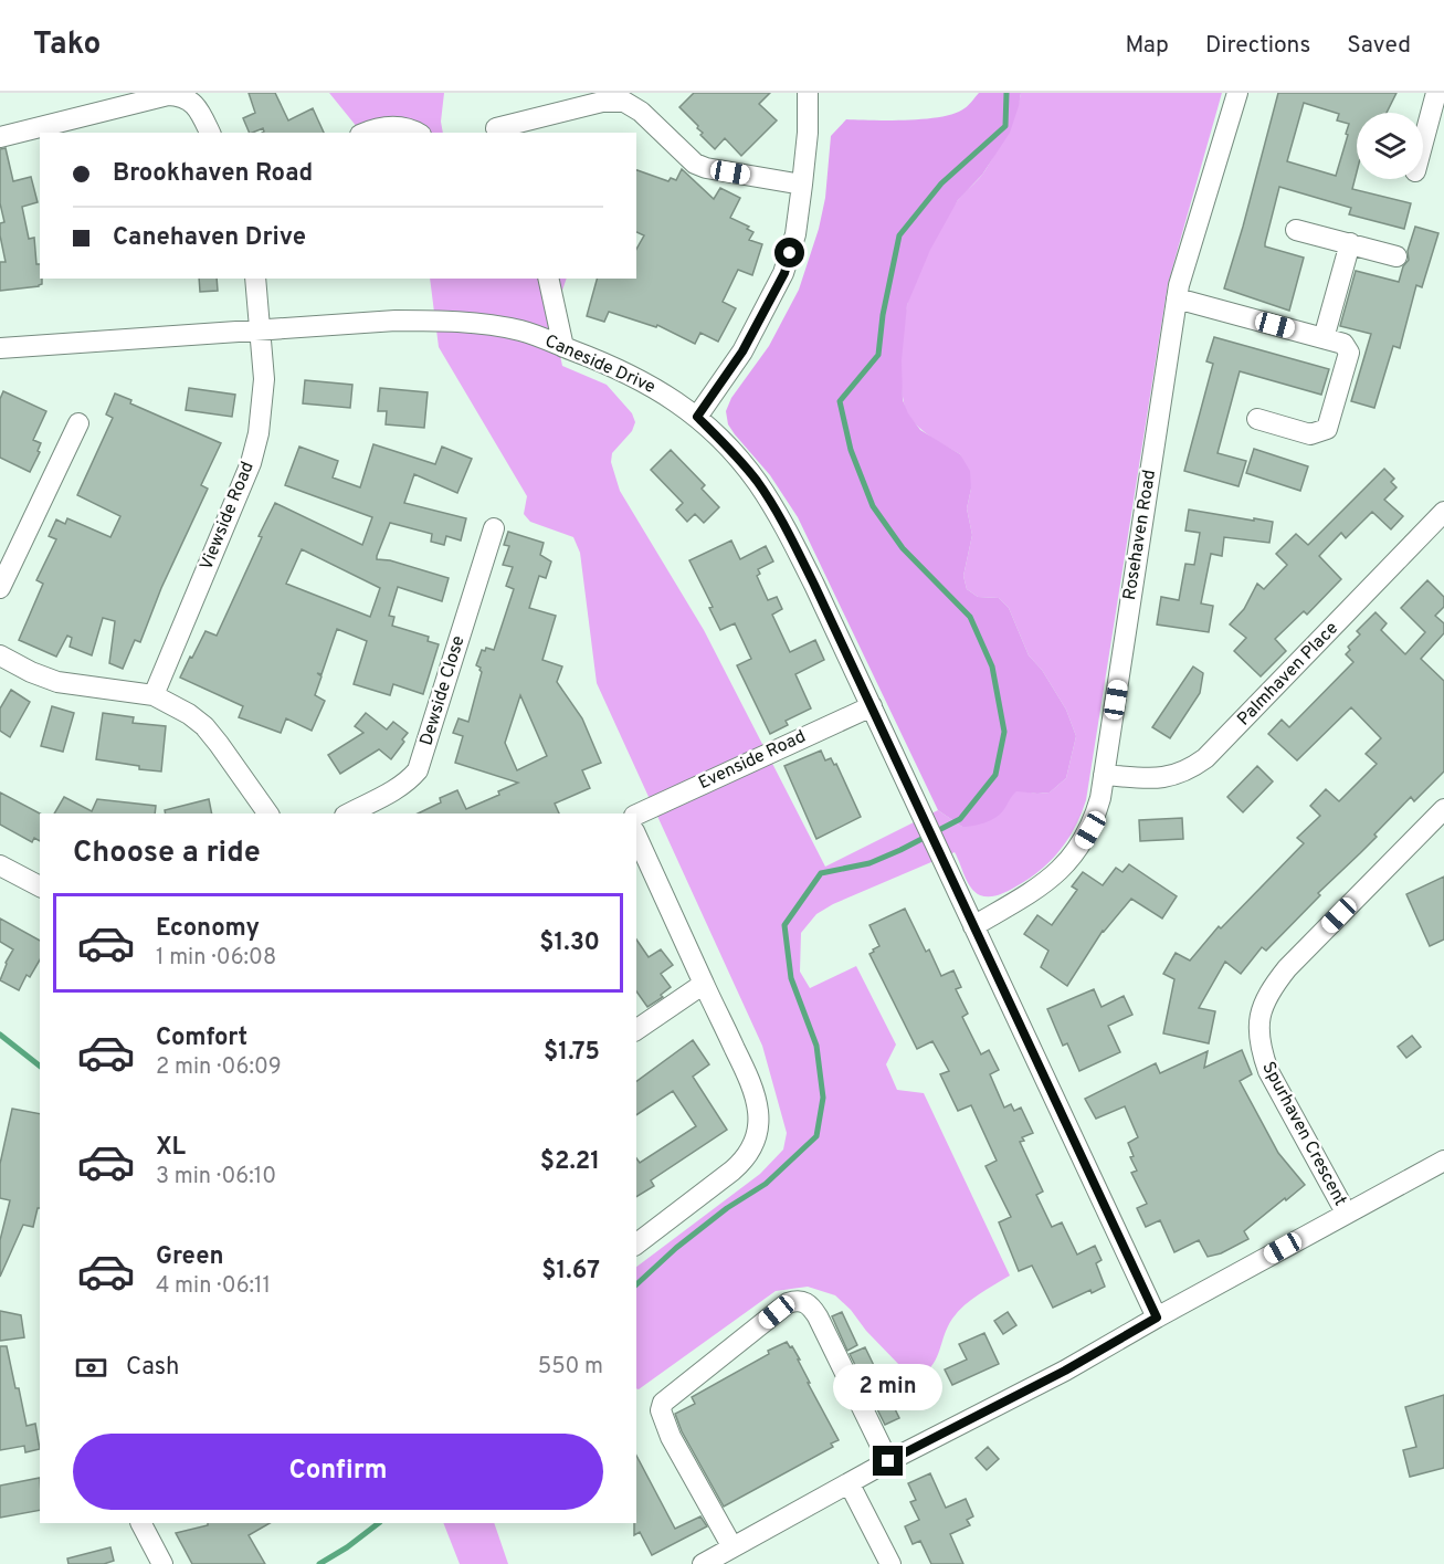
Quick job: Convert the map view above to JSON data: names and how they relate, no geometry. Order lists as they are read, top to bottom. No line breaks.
{"streets":{"street":["Caneside Drive","Viewside Road","Rosehaven Road","Palmhaven Place","Dewside Close","Evenside Road","Spurhaven Crescent"]},"crossings":[["Caneside Drive","Viewside Road"],["Caneside Drive","Rosehaven Road"],["Caneside Drive","Evenside Road"],["Rosehaven Road","Palmhaven Place"]],"page":{"header":"Tako","nav":["Map","Directions","Saved"],"banner":["Brookhaven Road","Canehaven Drive"],"heading":"Choose a ride","list":[{"name":"Economy","note":"1 min · 06:08","value":"$1.30"},{"name":"Comfort","note":"2 min · 06:09","value":"$1.75"},{"name":"XL","note":"3 min · 06:10","value":"$2.21"},{"name":"Green","note":"4 min · 06:11","value":"$1.67"}],"pay":["Cash","550 m"],"bubble":"2 min","buttons":"Confirm"}}
